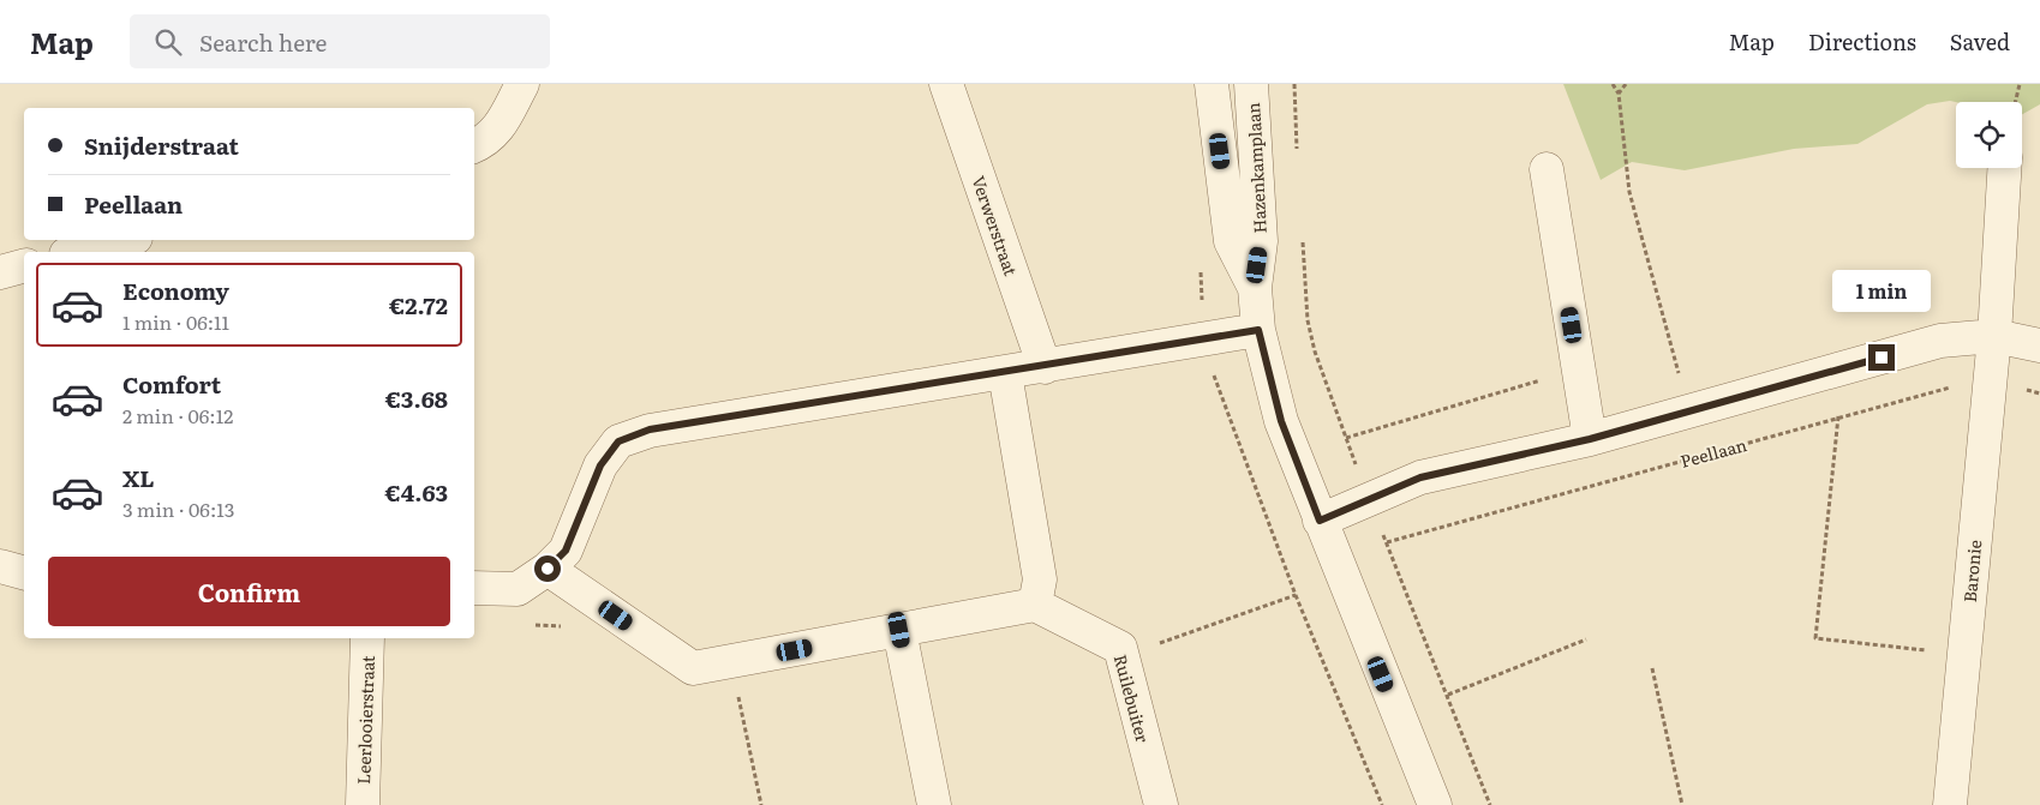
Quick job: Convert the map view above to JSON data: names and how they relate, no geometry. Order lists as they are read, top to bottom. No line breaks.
{"streets":{"street":["Hazenkamplaan","Verwerstraat","Baronie","Ruilebuiter","Leerlooierstraat"],"path":["Peellaan"]},"crossings":[["Peellaan","Baronie"]],"page":{"header":"Map","search":"Search here","nav":["Map","Directions","Saved"],"banner":["Snijderstraat","Peellaan"],"list":[{"name":"Economy","note":"1 min · 06:11","value":"€2.72"},{"name":"Comfort","note":"2 min · 06:12","value":"€3.68"},{"name":"XL","note":"3 min · 06:13","value":"€4.63"}],"bubble":"1 min","buttons":"Confirm"}}
